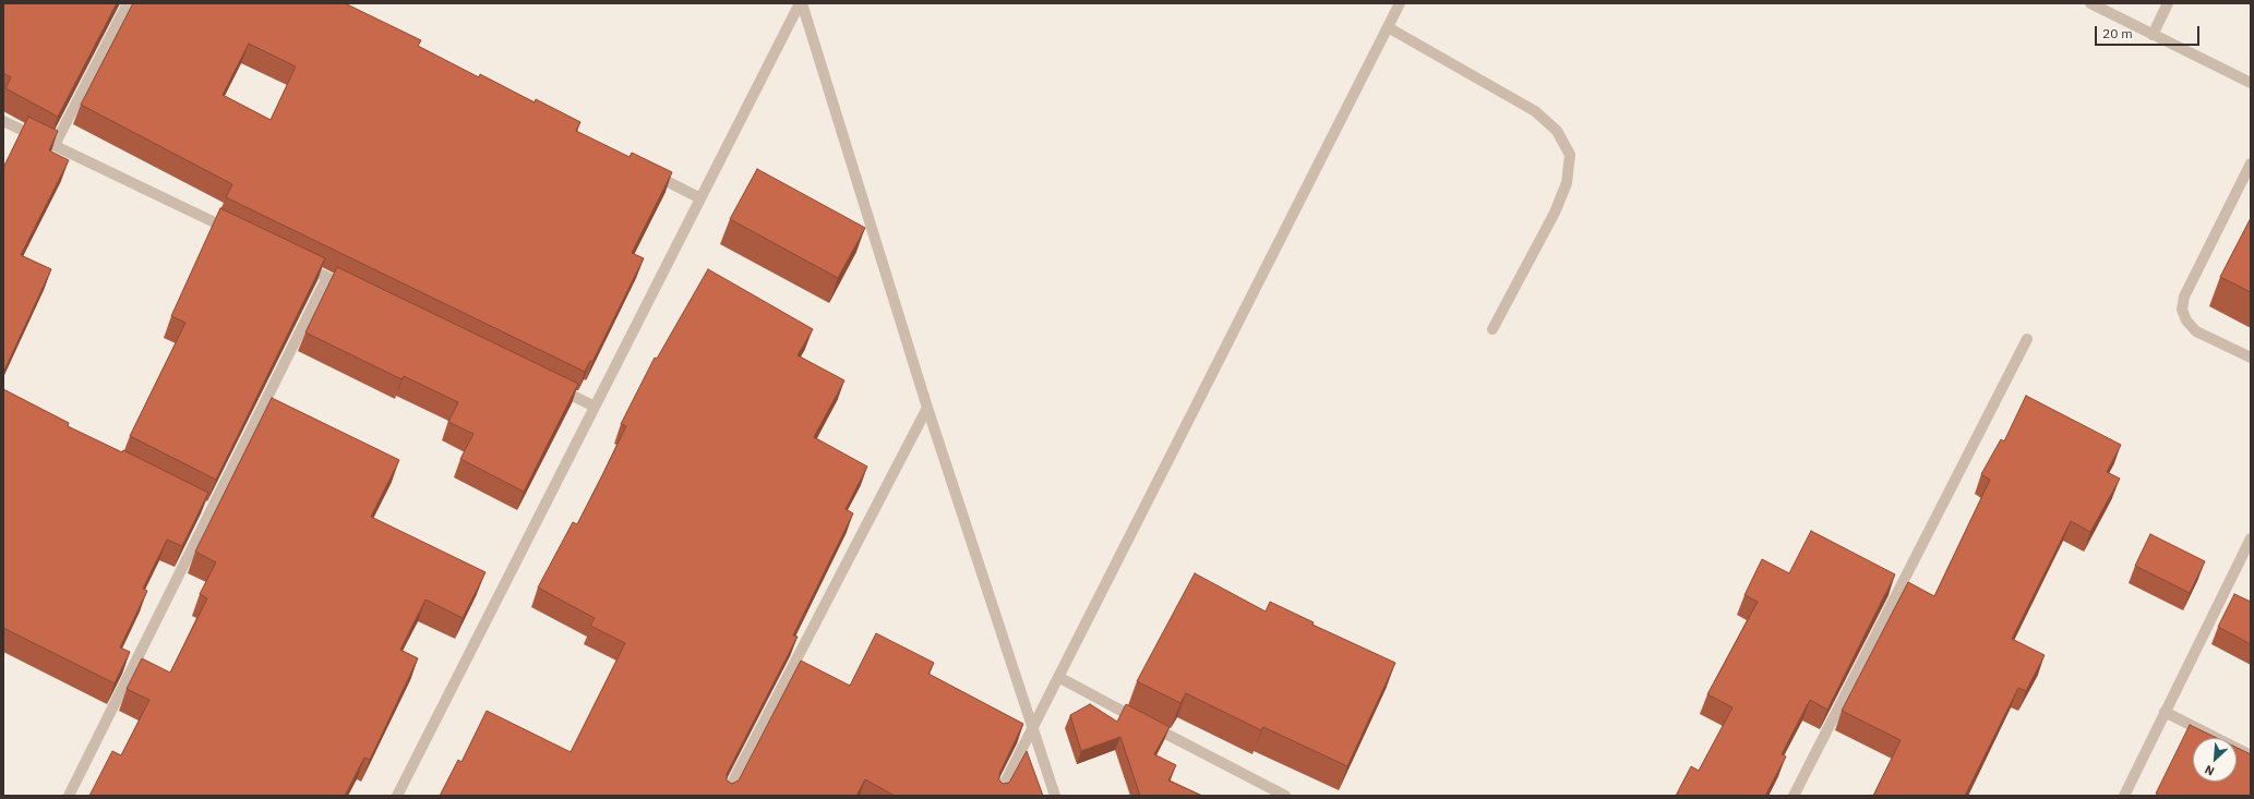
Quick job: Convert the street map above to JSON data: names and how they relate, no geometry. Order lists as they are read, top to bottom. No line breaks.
{"scale_bar":"20 m","north":"bottom left"}
